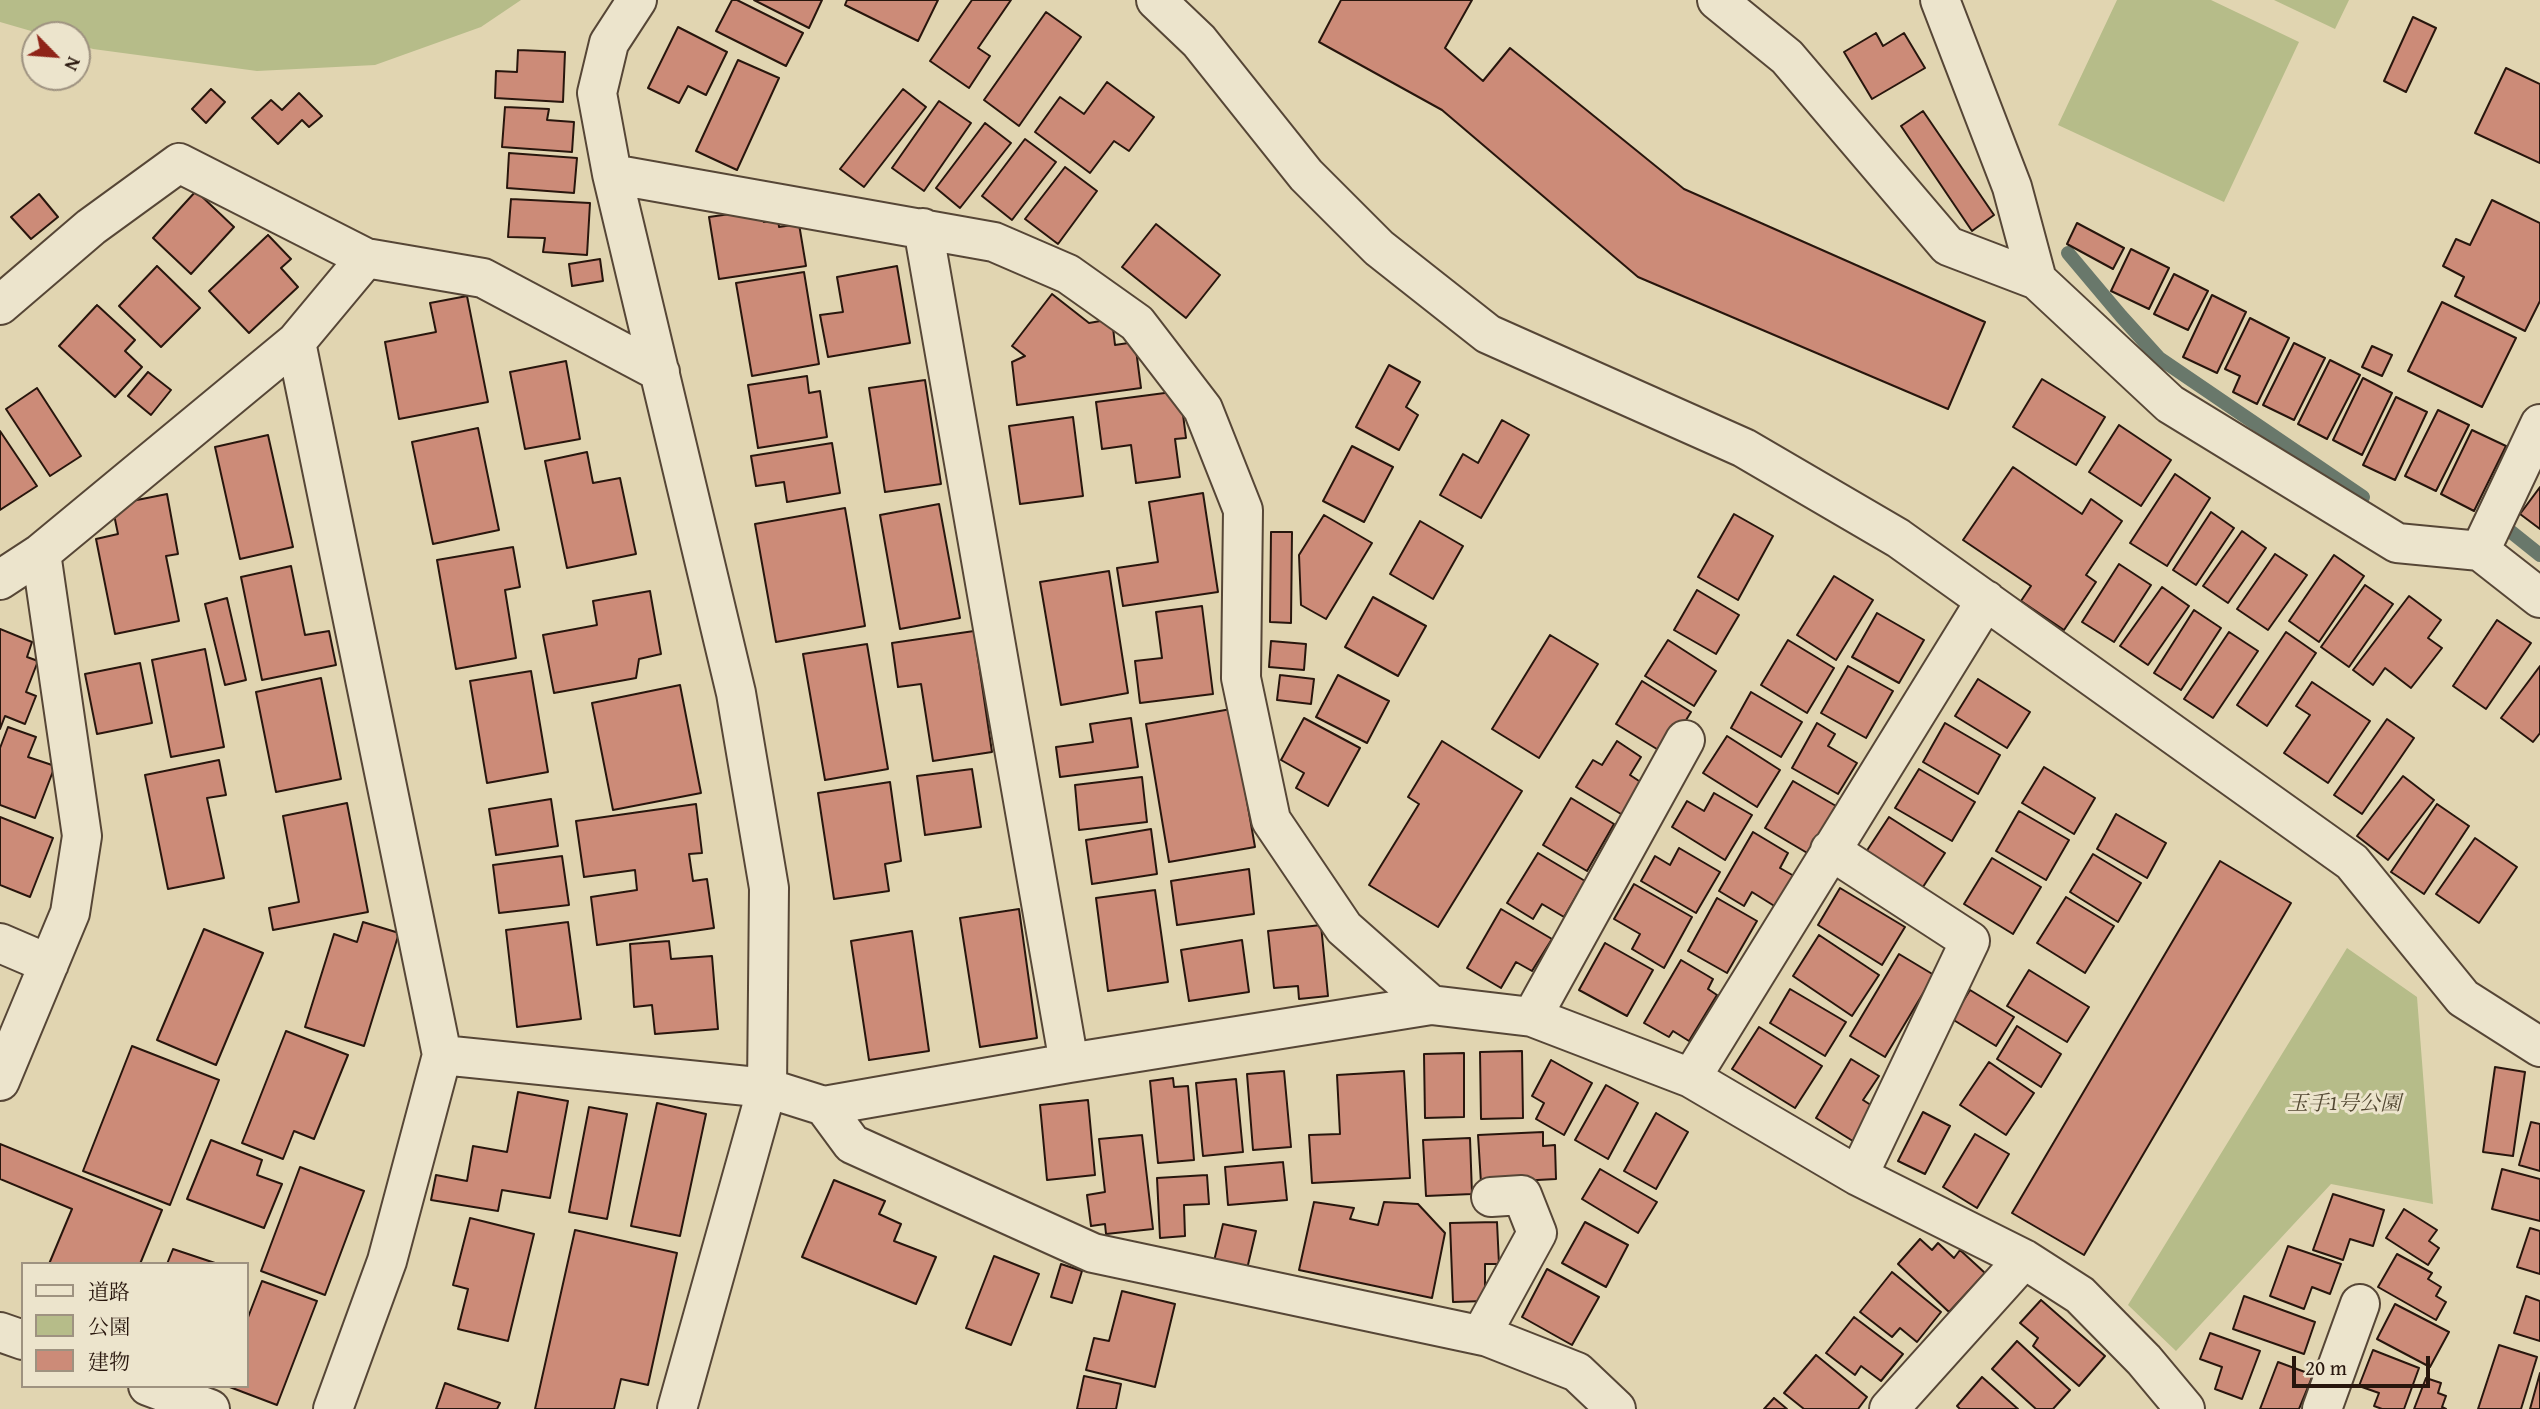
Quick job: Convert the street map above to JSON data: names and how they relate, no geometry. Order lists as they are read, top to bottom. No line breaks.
{"parks":["玉手1号公園"],"legend":["道路","公園","建物"],"scale_bar":"20 m","north":"bottom right"}
